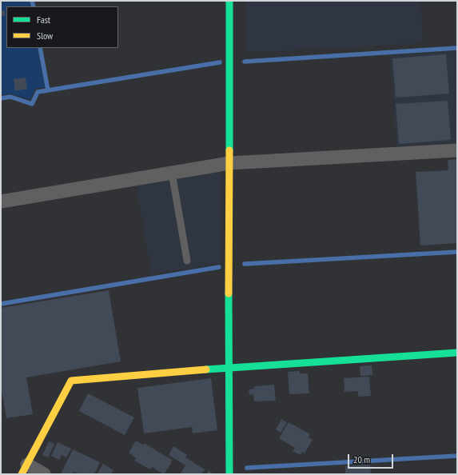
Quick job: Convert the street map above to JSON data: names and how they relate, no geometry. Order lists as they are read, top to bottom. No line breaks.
{"legend":["Fast","Slow"],"scale_bar":"20 m"}
